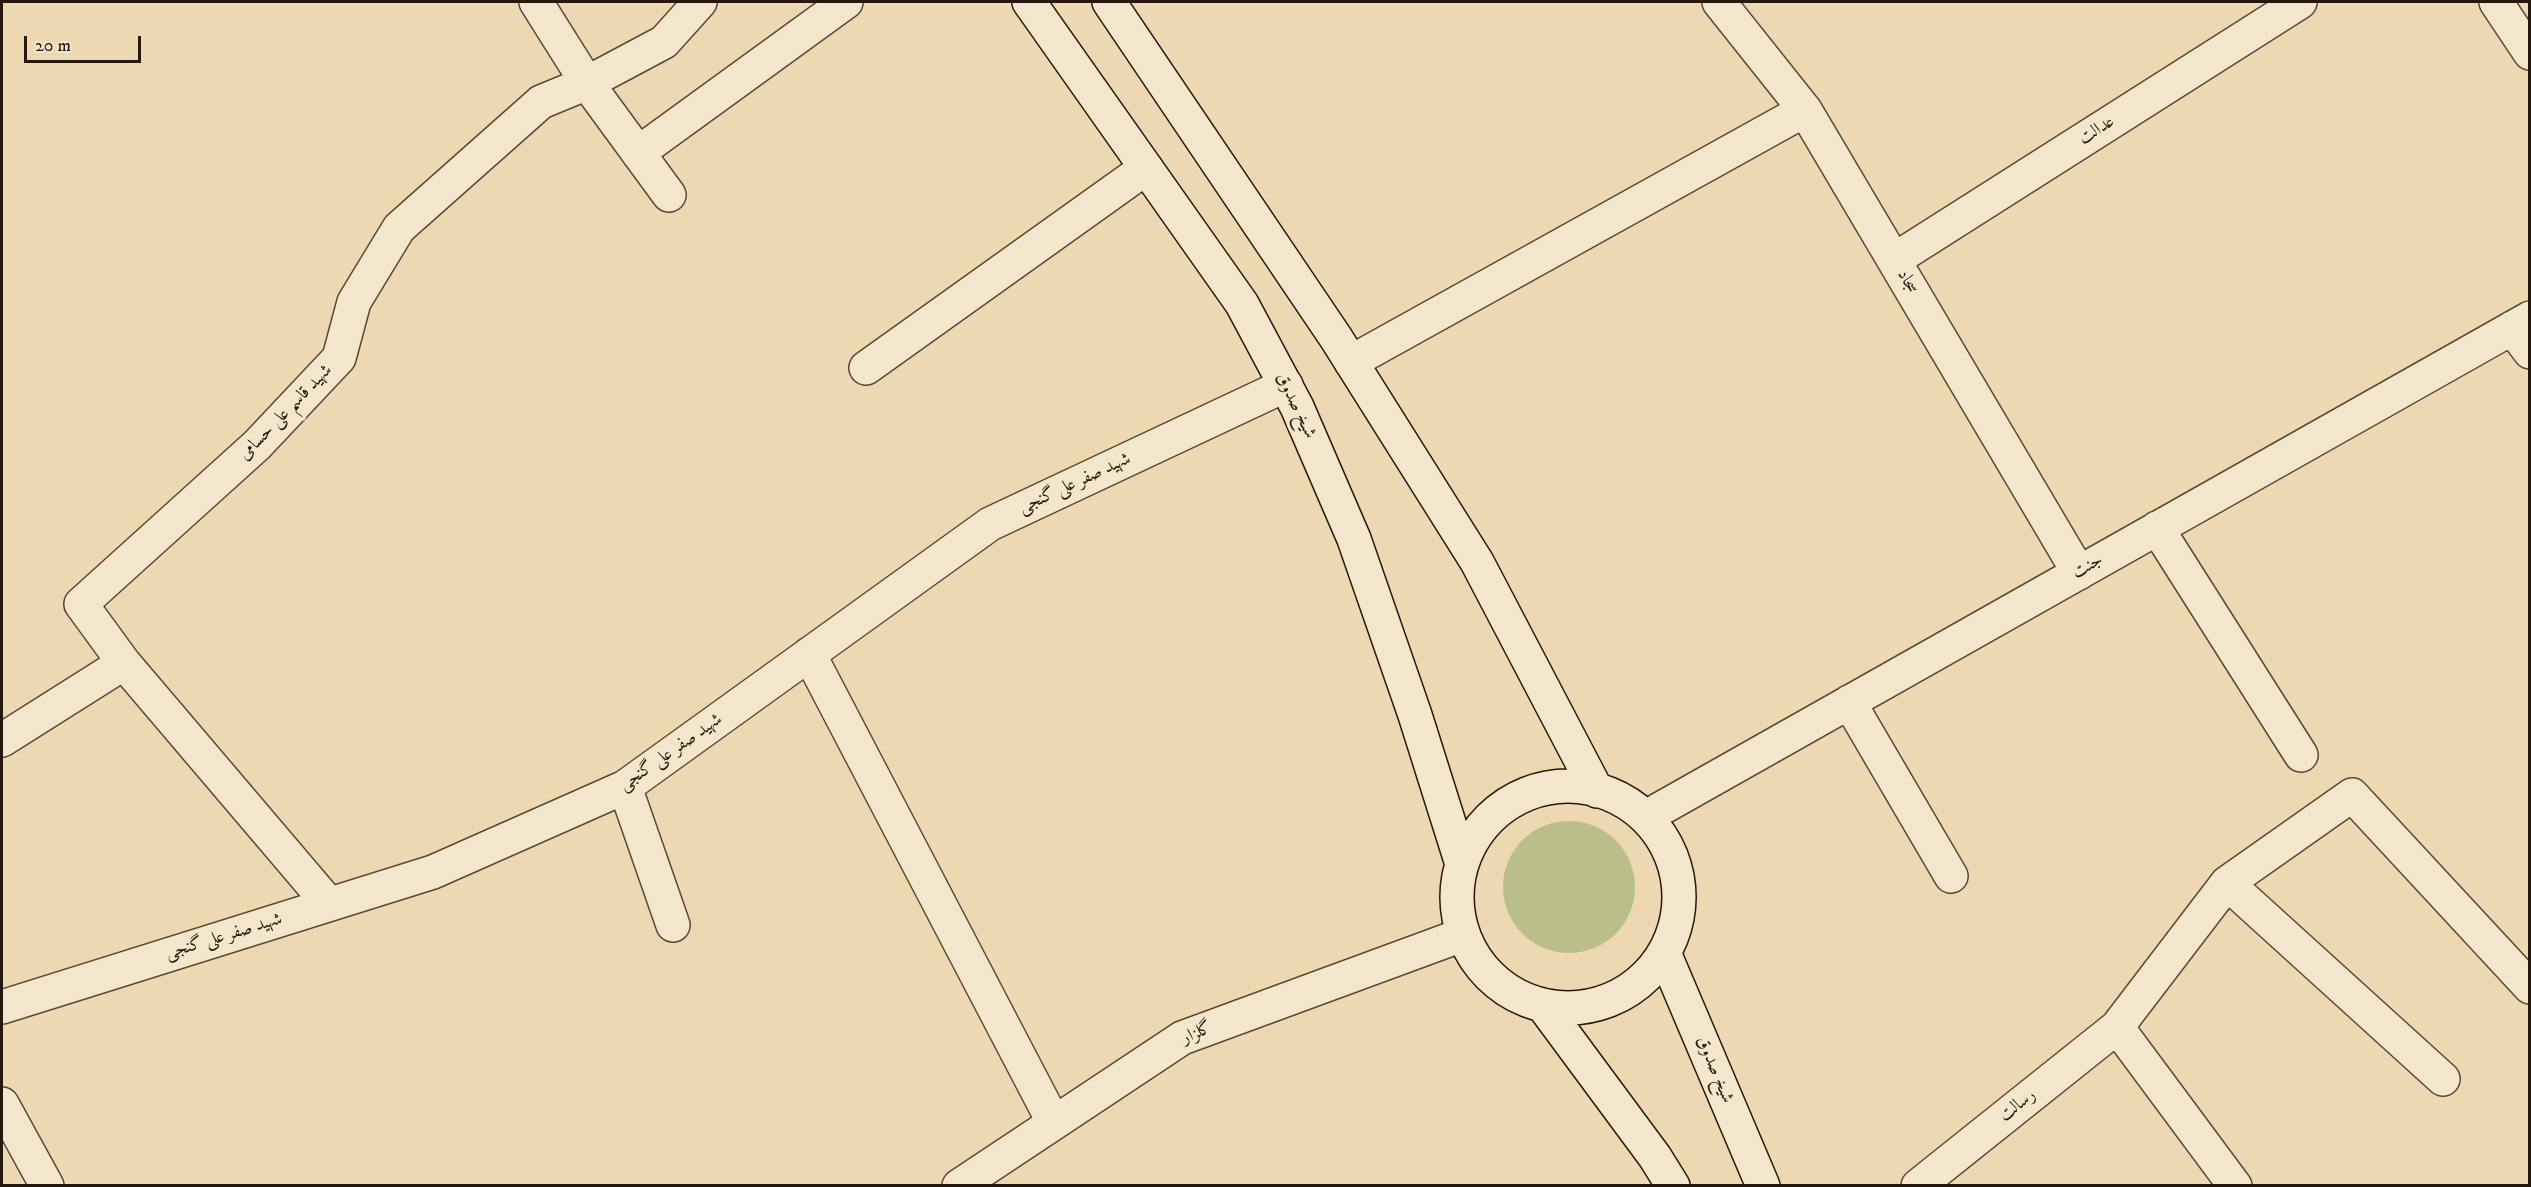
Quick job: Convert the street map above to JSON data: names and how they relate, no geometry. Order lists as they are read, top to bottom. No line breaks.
{"streets":{"street":["عدالت","سجاد","شیخ صدوق","شهید قاسم علی حسامی","شهید صفر علی گنجی","جنت","گلزار","رسالت"]},"crossings":[["عدالت","سجاد"],["سجاد","جنت"],["شیخ صدوق","شهید صفر علی گنجی"]],"scale_bar":"20 m"}
